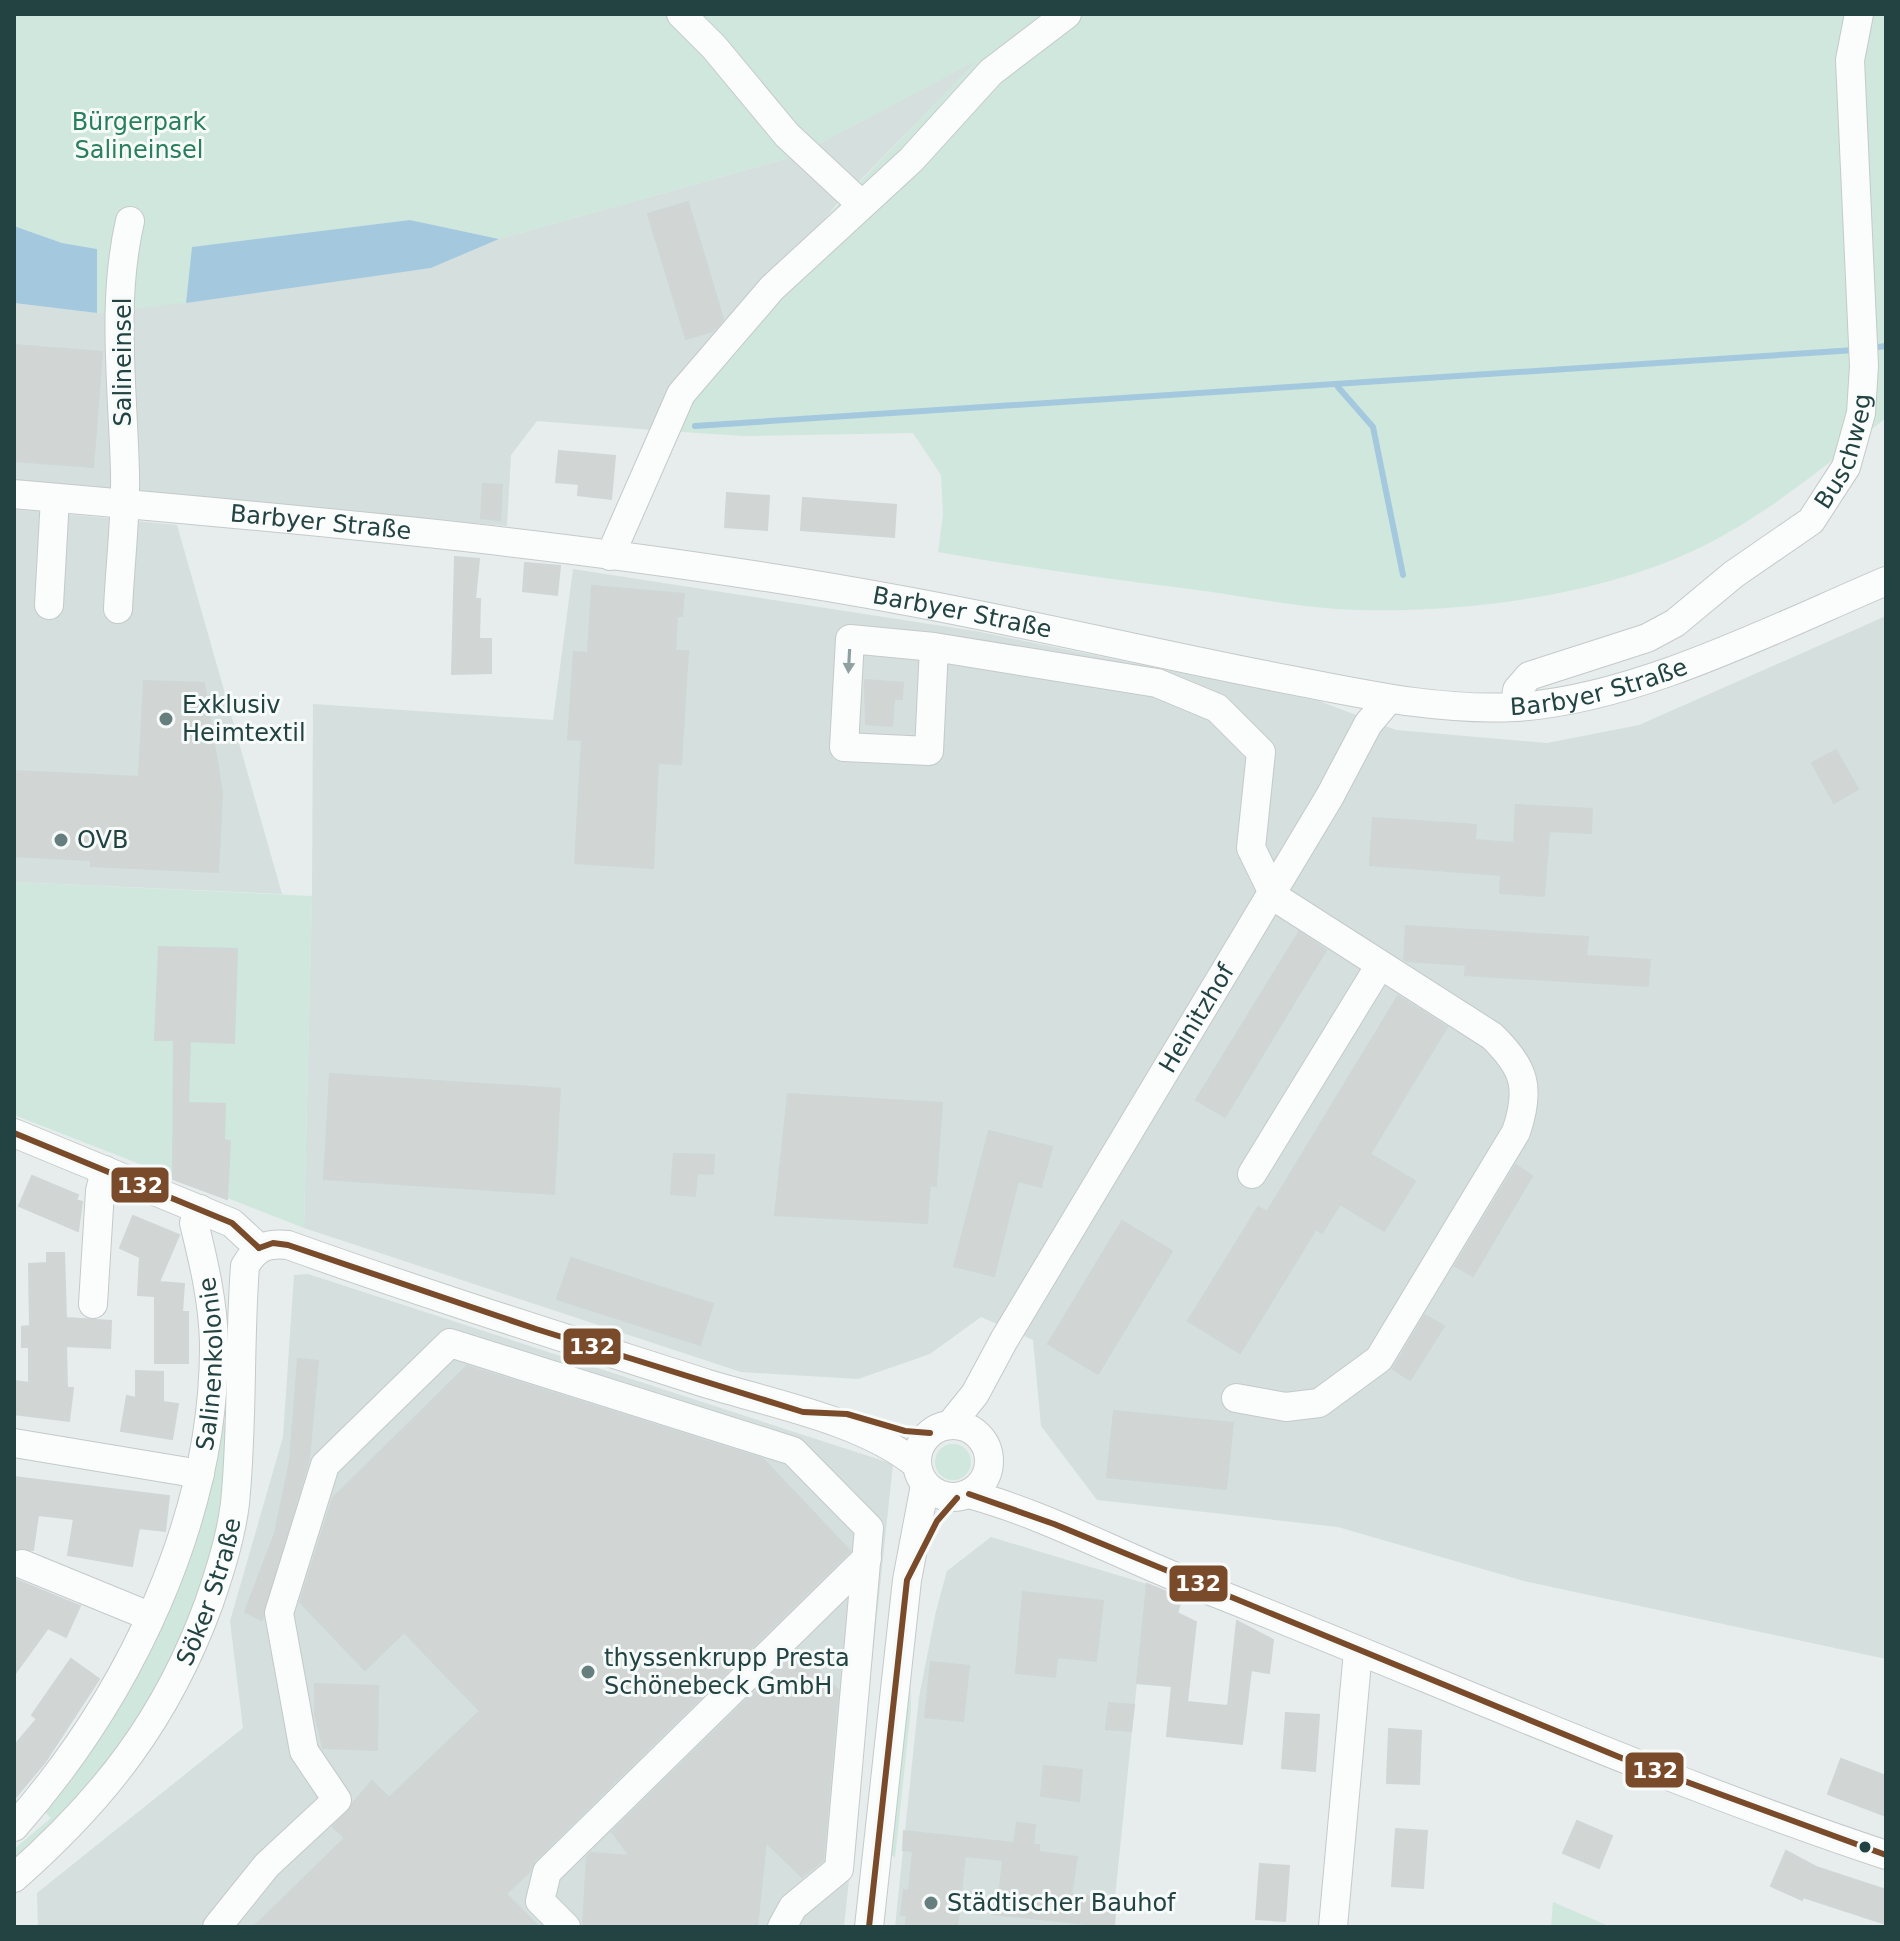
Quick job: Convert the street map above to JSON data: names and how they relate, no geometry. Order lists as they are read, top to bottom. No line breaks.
{"streets":{"street":["Salineinsel","Buschweg","Barbyer Straße","Heinitzhof","Salinenkolonie","Söker Straße"]},"crossings":[["Salineinsel","Barbyer Straße"],["Buschweg","Barbyer Straße"],["Barbyer Straße","Heinitzhof"]],"parks":["Bürgerpark Salineinsel"],"places":["Exklusiv Heimtextil","OVB","thyssenkrupp Presta Schönebeck GmbH","Städtischer Bauhof"],"lines":["transit line 132"]}
